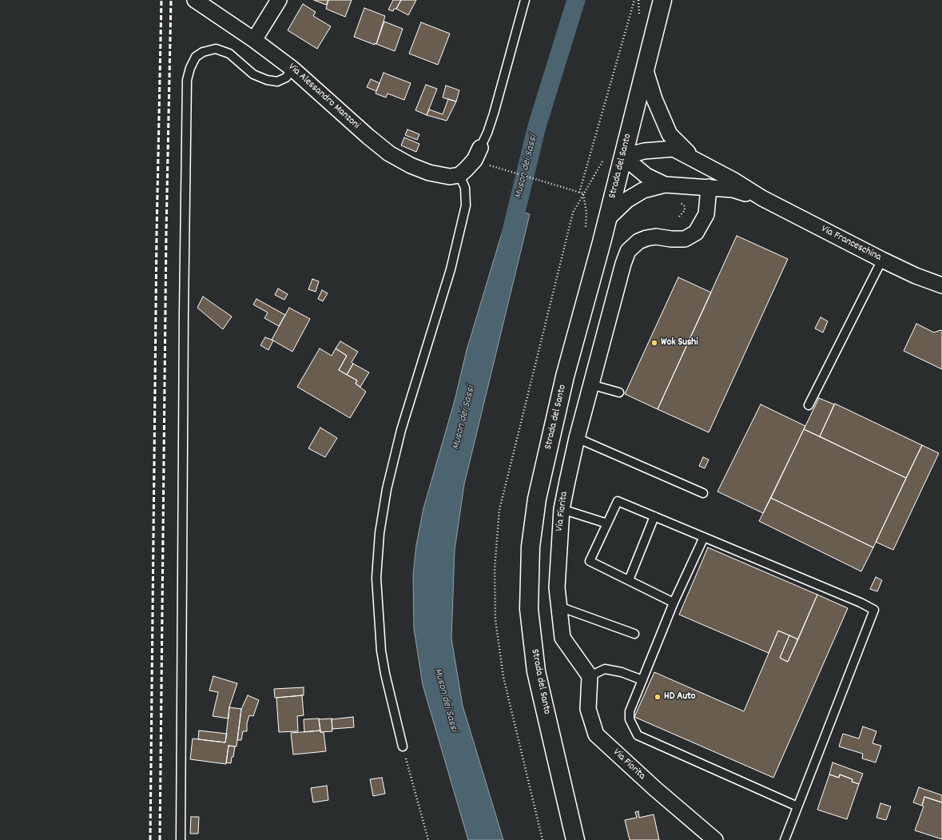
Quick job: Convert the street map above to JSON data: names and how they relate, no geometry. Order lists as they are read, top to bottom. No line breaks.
{"streets":{"main road":["Strada del Santo"],"street":["Via Alessandro Manzoni","Via Franceschina","Via Fiorita"]},"crossings":[["Strada del Santo","Via Franceschina"],["Via Franceschina","Via Fiorita"]],"water":["Muson dei Sassi"],"places":["Wok Sushi","HD Auto"]}
